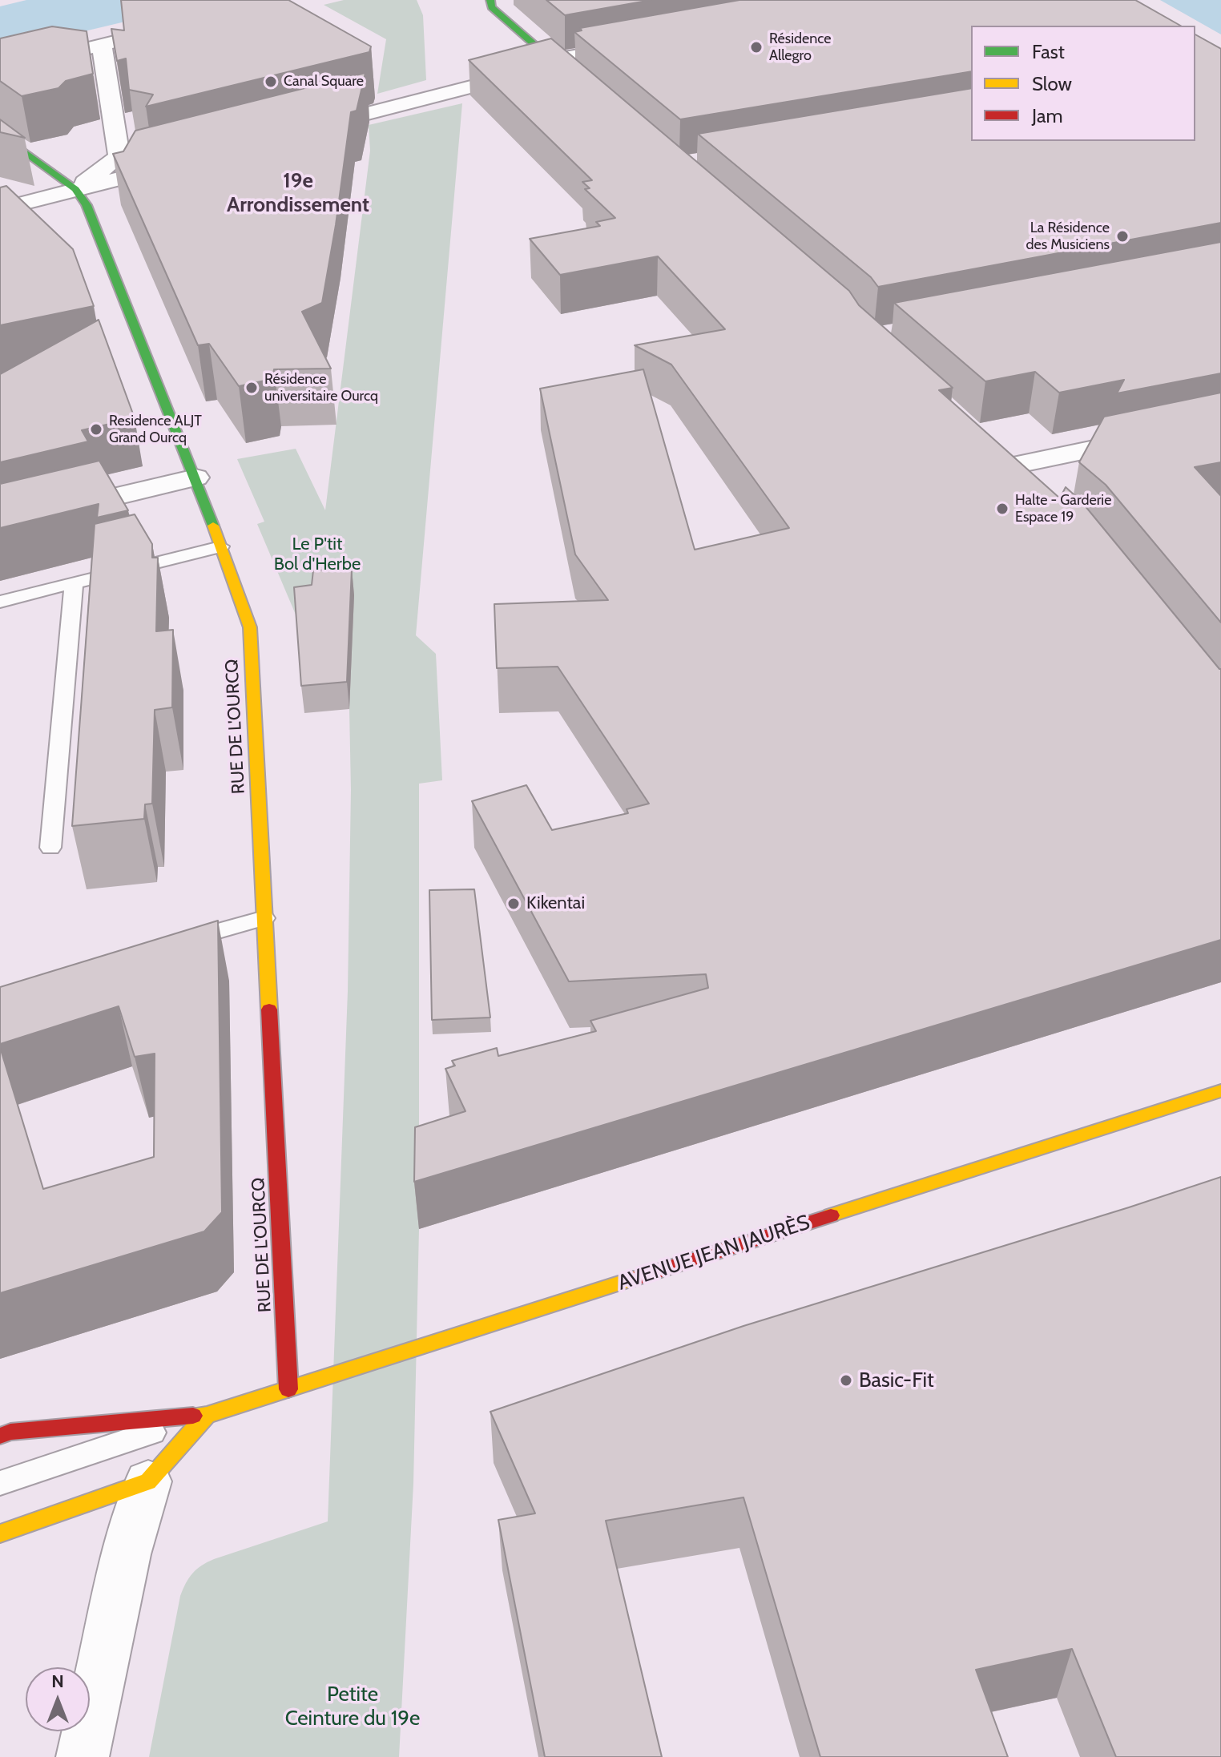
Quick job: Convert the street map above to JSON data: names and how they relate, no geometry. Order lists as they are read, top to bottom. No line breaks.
{"streets":{"street":["RUE DE L'OURCQ","AVENUE JEAN JAURÈS"]},"crossings":[["RUE DE L'OURCQ","AVENUE JEAN JAURÈS"]],"districts":["19e Arrondissement"],"parks":["Le P'tit Bol d'Herbe","Petite Ceinture du 19e"],"places":["Résidence Allegro","Canal Square","La Résidence des Musiciens","Résidence universitaire Ourcq","Residence ALJT Grand Ourcq","Halte - Garderie Espace 19","Kikentai","Basic-Fit"],"legend":["Fast","Slow","Jam"],"north":"top"}
